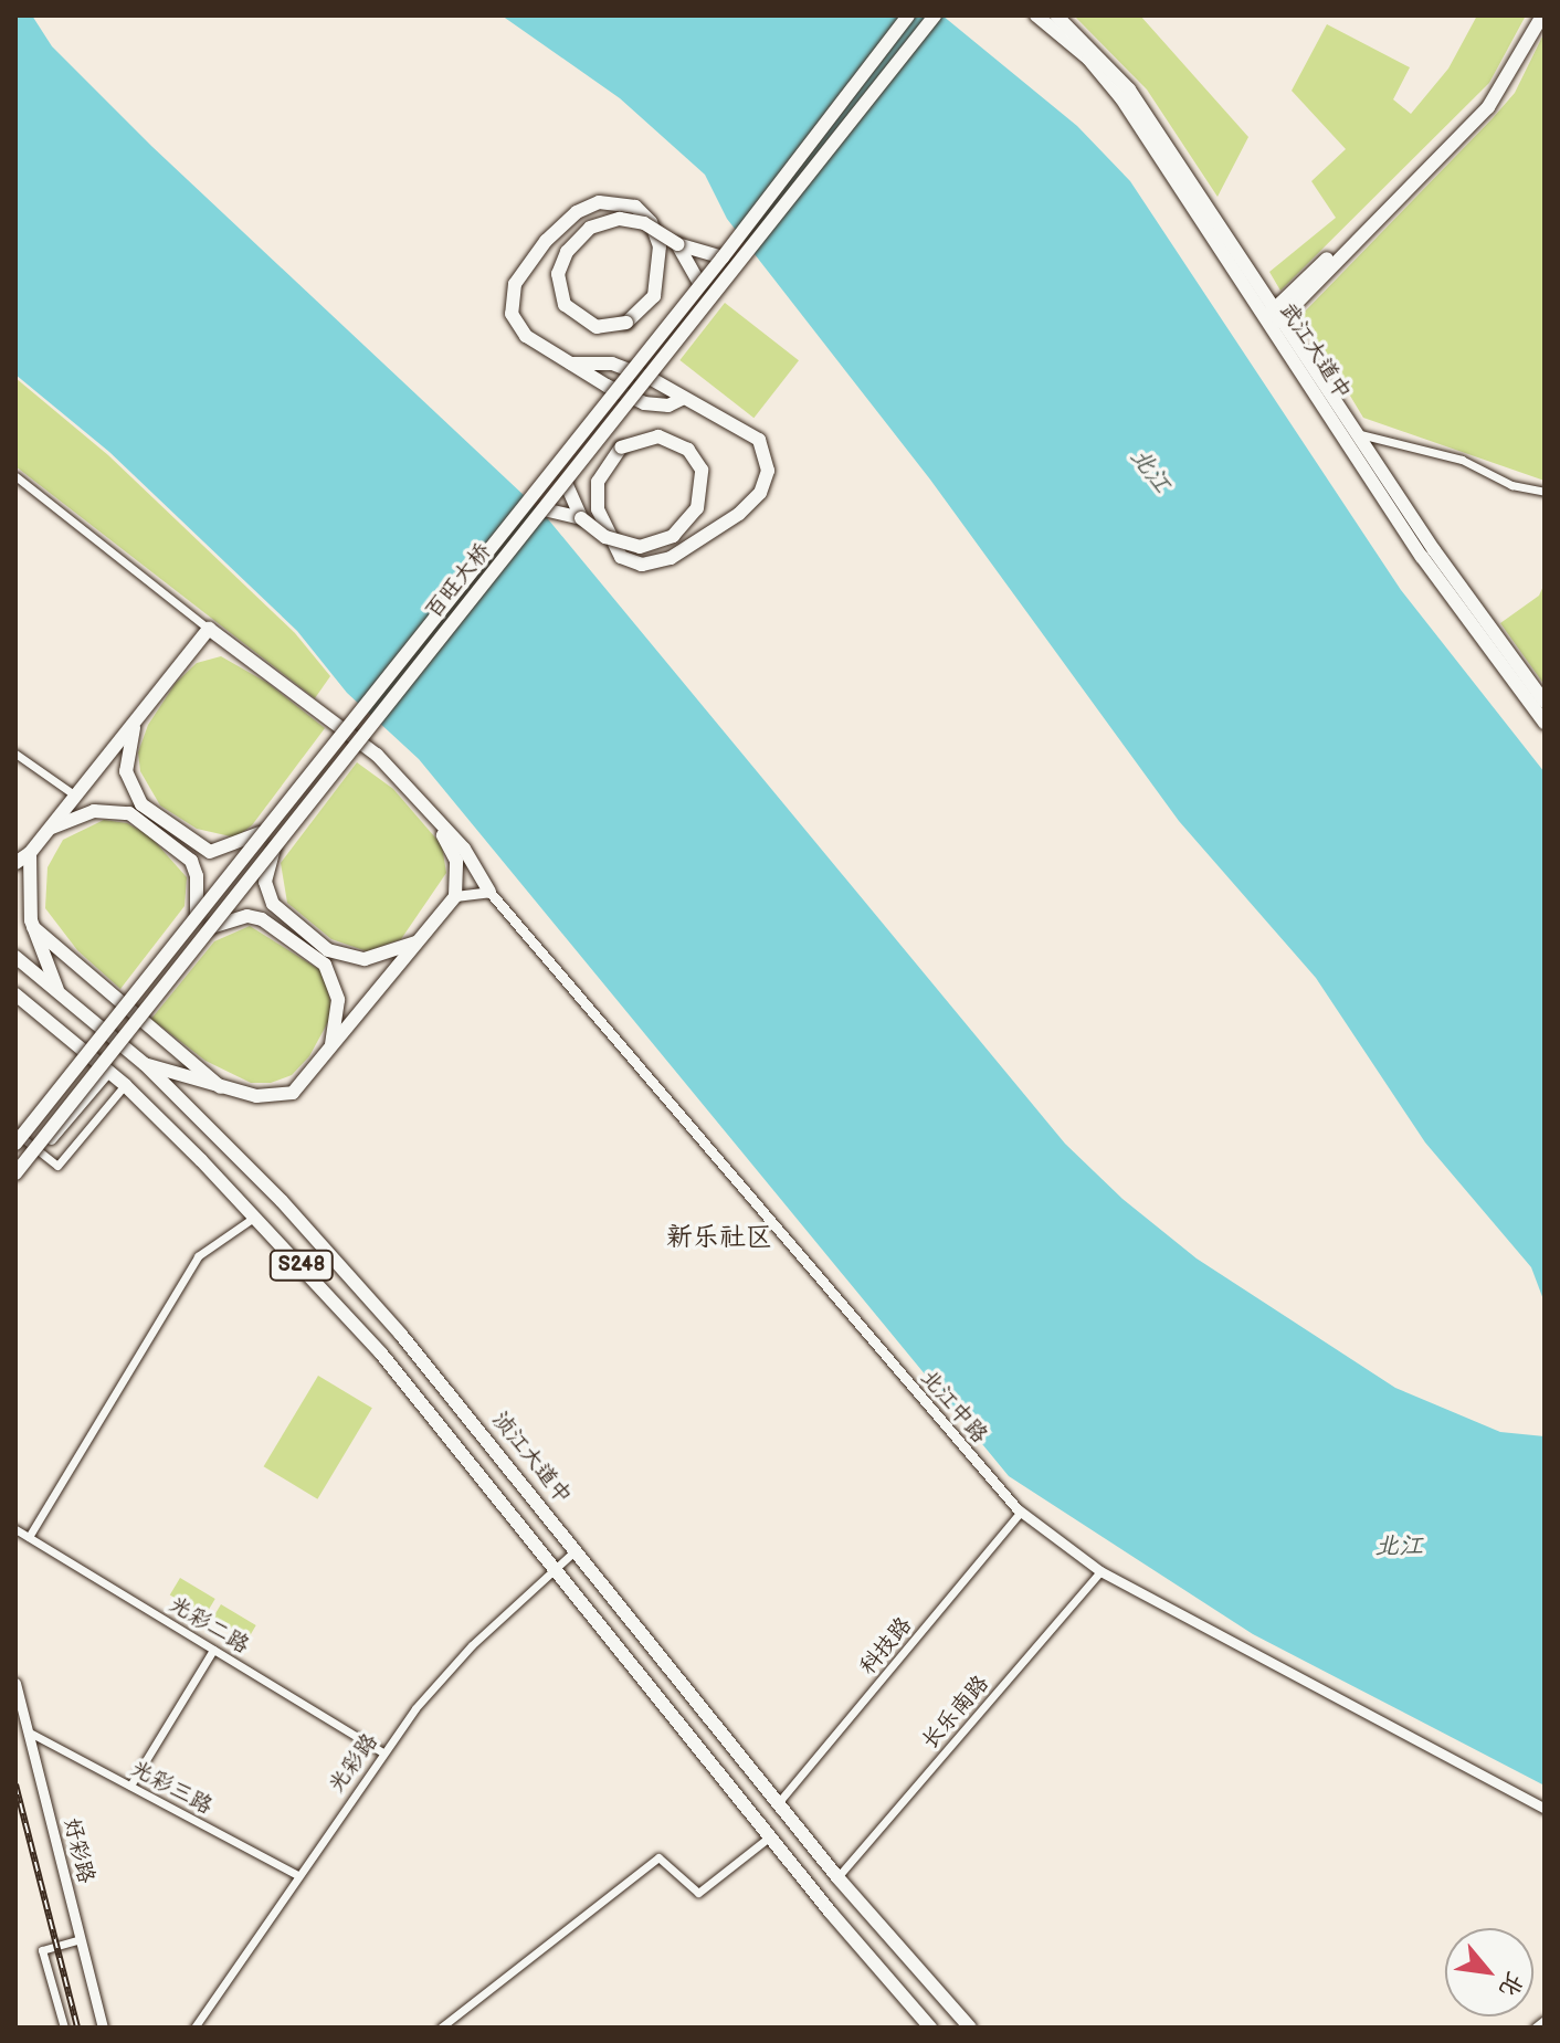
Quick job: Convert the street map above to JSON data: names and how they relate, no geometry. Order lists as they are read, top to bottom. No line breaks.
{"streets":{"main road":["武江大道中","百旺大桥","S248","浈江大道中"],"street":["北江中路","光彩二路","科技路","长乐南路","光彩路","光彩三路","好彩路"]},"crossings":[["S248","光彩路"],["北江中路","科技路"],["北江中路","长乐南路"],["浈江大道中","科技路"],["浈江大道中","长乐南路"],["浈江大道中","光彩路"],["光彩二路","光彩路"],["光彩路","光彩三路"],["光彩三路","好彩路"]],"districts":["新乐社区"],"water":["北江"],"north":"bottom right"}
